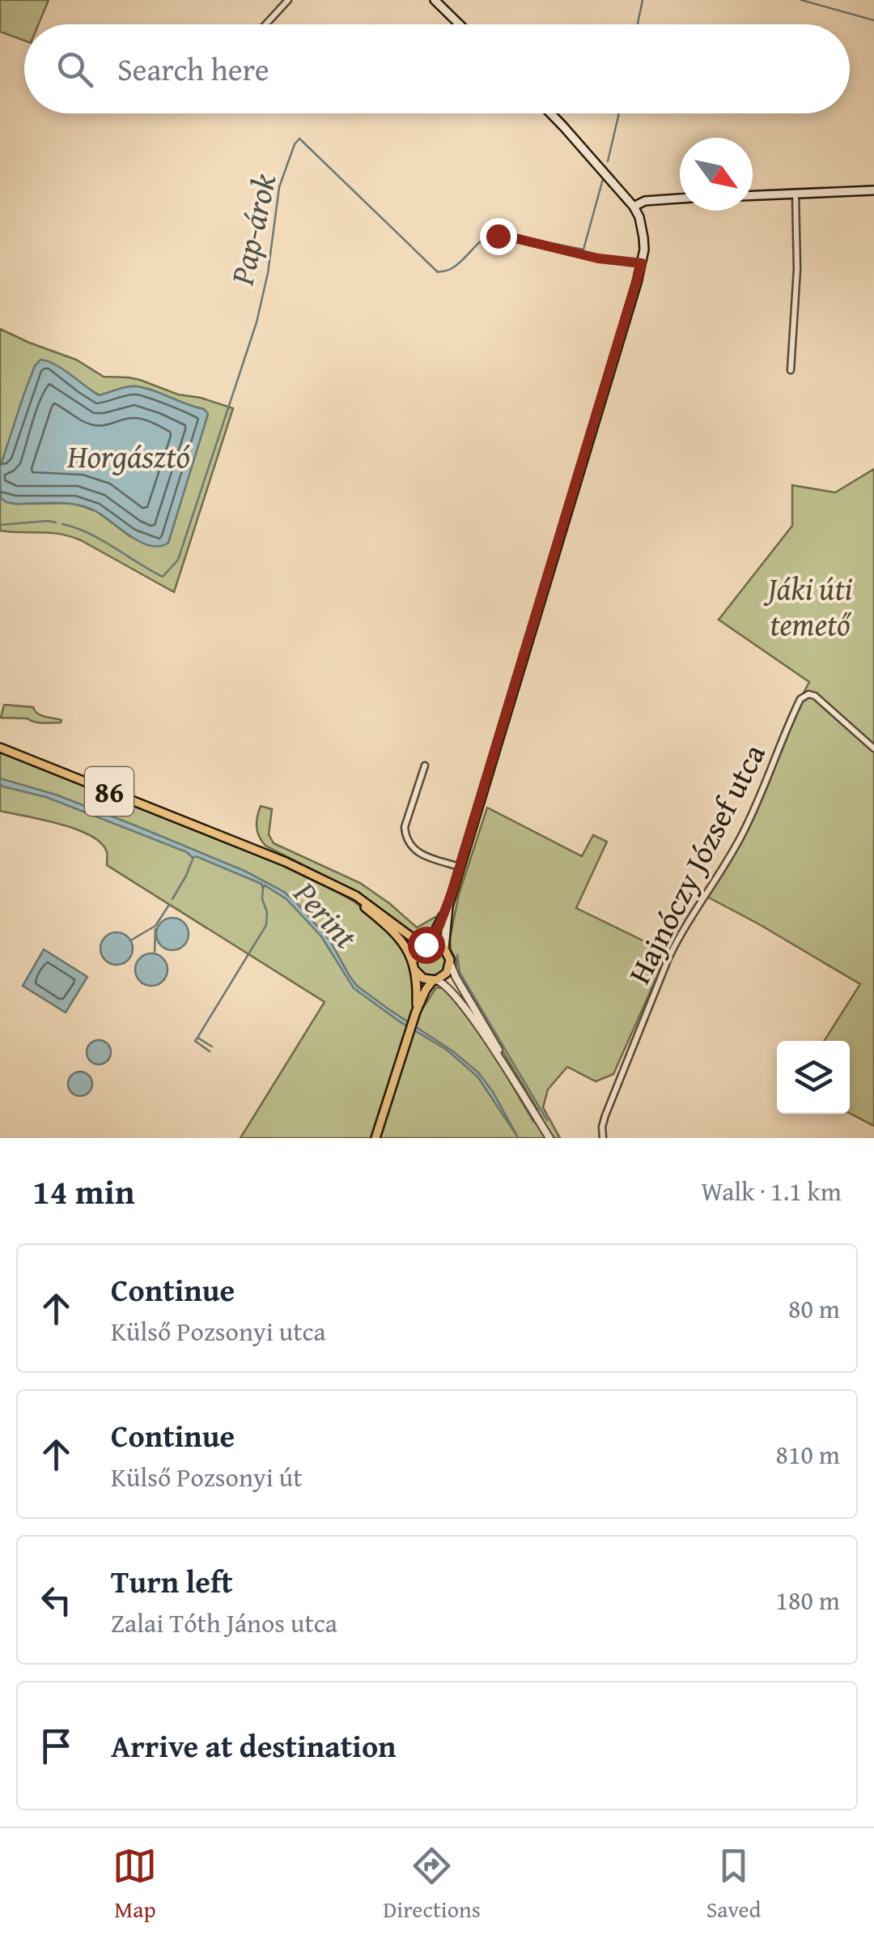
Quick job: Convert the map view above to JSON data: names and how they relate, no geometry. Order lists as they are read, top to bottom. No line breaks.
{"streets":{"main road":["86"],"street":["Hajnóczy József utca"]},"water":["Pap-árok","Horgásztó","Perint"],"parks":["Jáki úti temető"],"north":"bottom right","page":{"search":"Search here","heading":["14 min","Walk · 1.1 km"],"list":[["Continue","Külső Pozsonyi utca","80 m"],["Continue","Külső Pozsonyi út","810 m"],["Turn left","Zalai Tóth János utca","180 m"],"Arrive at destination"],"nav":["Map","Directions","Saved"]}}
